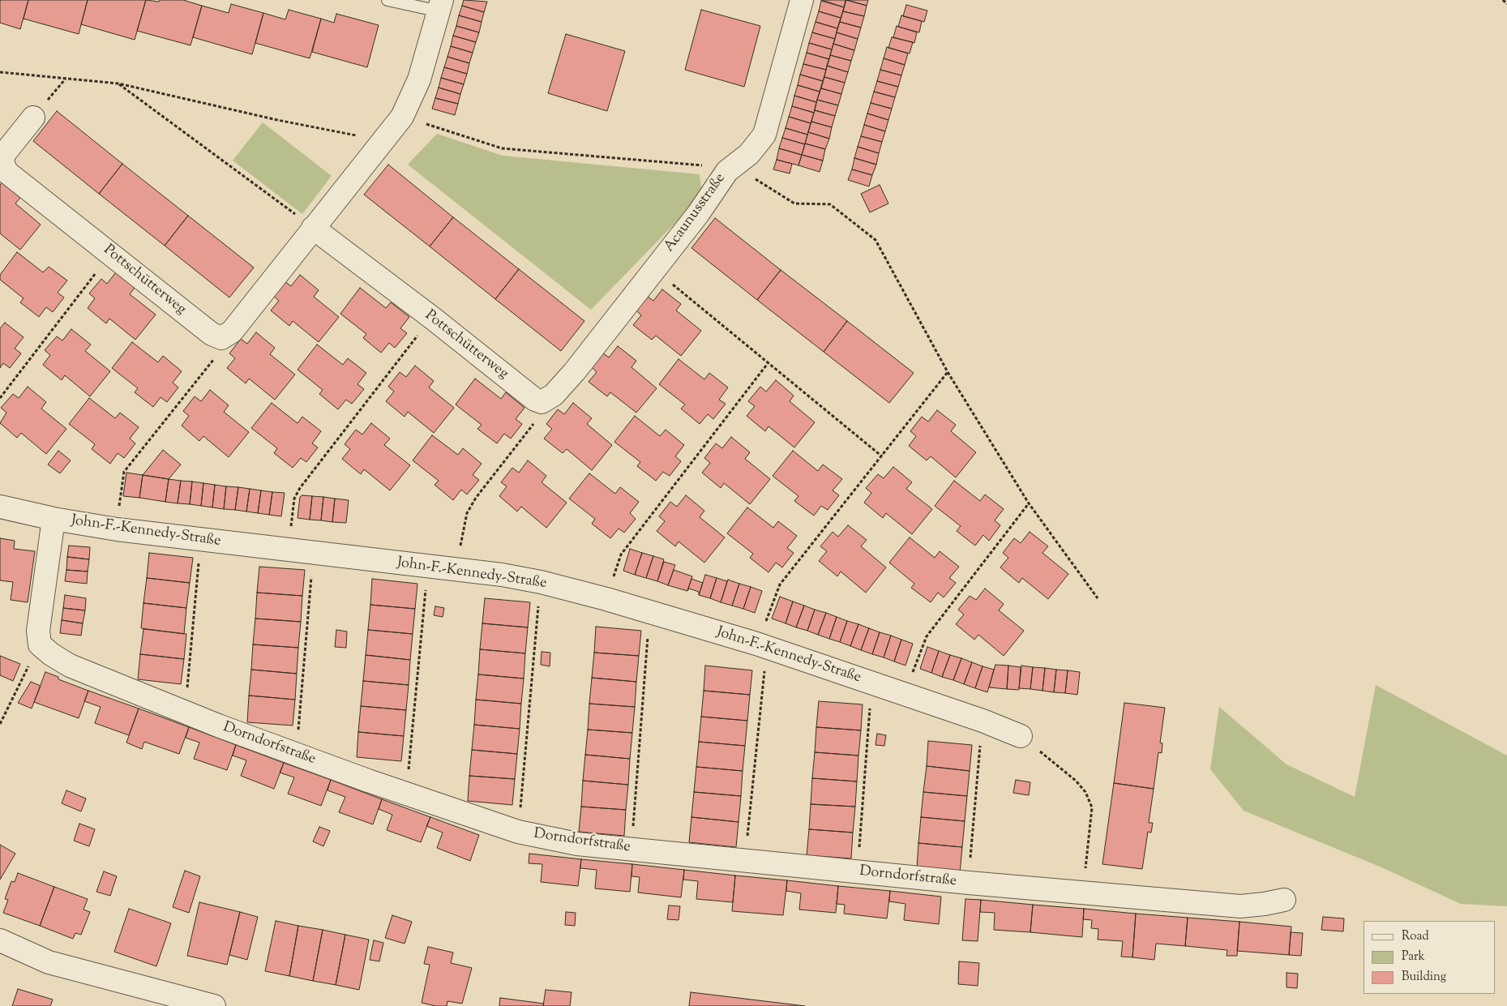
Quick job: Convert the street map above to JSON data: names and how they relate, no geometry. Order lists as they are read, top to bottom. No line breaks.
{"streets":{"street":["Acaunusstraße","Pottschütterweg","John-F.-Kennedy-Straße","Dorndorfstraße"]},"crossings":[["Acaunusstraße","Pottschütterweg"]],"legend":["Road","Park","Building"]}
